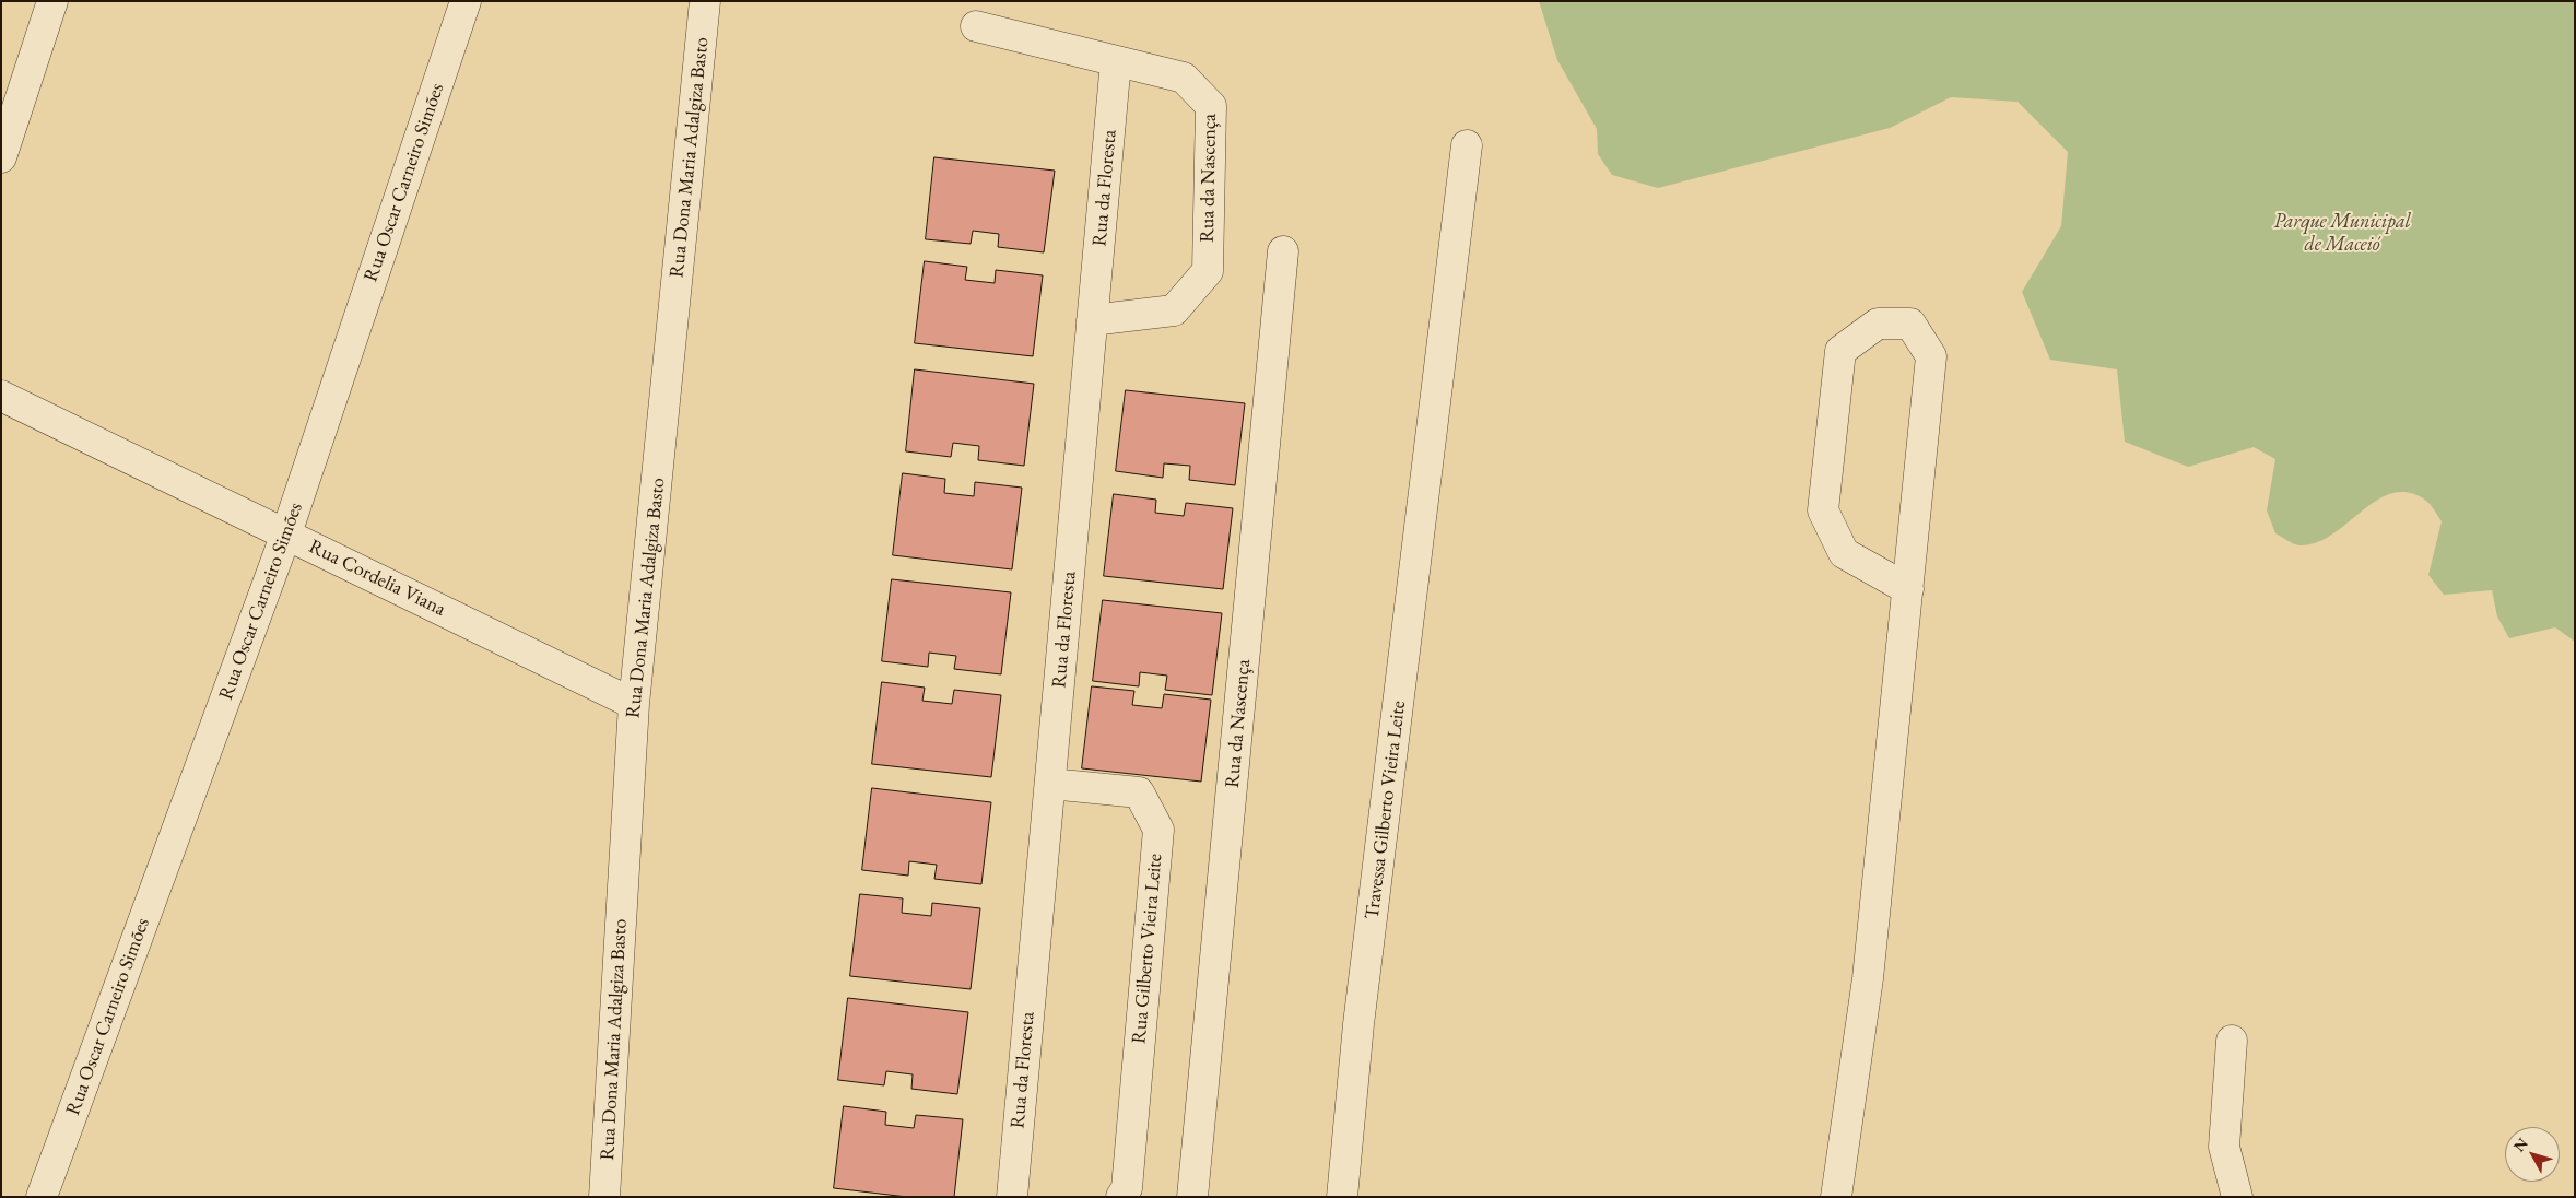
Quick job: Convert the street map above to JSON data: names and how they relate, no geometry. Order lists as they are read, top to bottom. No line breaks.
{"streets":{"street":["Rua Dona Maria Adalgiza Basto","Rua da Nascença","Rua Oscar Carneiro Simões","Rua da Floresta","Rua Cordelia Viana","Travessa Gilberto Vieira Leite","Rua Gilberto Vieira Leite"]},"crossings":[["Rua Dona Maria Adalgiza Basto","Rua Cordelia Viana"],["Rua da Nascença","Rua da Floresta"],["Rua Oscar Carneiro Simões","Rua Cordelia Viana"],["Rua da Floresta","Rua Gilberto Vieira Leite"]],"parks":["Parque Municipal de Maceió"],"north":"top left"}
